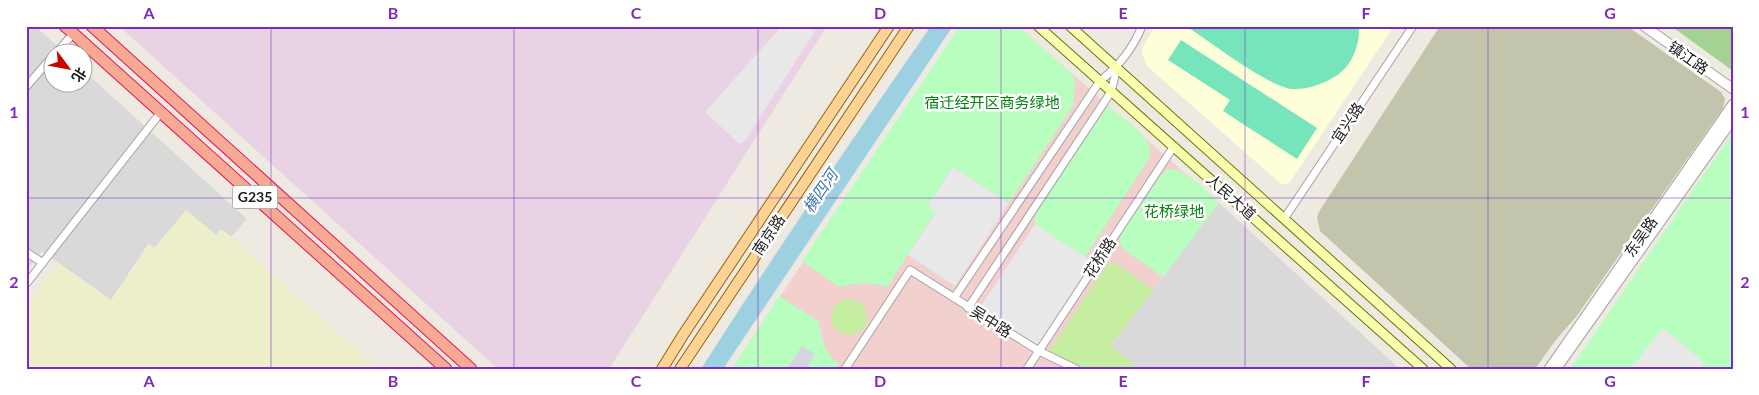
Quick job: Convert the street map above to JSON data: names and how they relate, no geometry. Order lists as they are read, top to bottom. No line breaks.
{"streets":{"highway":["G235"],"main road":["人民大道","南京路"],"street":["镇江路","宜兴路","东吴路","花桥路","吴中路"]},"crossings":[["宜兴路","人民大道"],["人民大道","花桥路"],["花桥路","吴中路"]],"water":["横四河"],"parks":["宿迁经开区商务绿地","花桥绿地"],"north":"bottom right","grid":{"columns":["A","B","C","D","E","F","G"],"rows":["1","2"]}}
